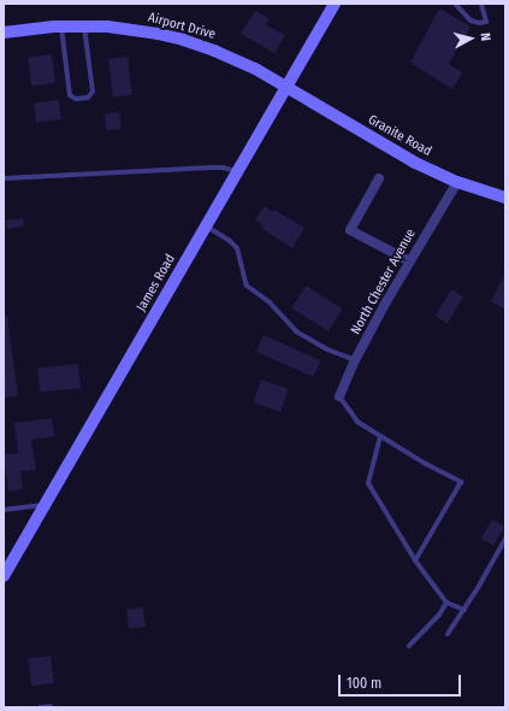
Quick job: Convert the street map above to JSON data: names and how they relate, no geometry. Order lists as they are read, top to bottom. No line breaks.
{"streets":{"main road":["Airport Drive","Granite Road","James Road"],"street":["North Chester Avenue"]},"crossings":[["Airport Drive","Granite Road"],["Airport Drive","James Road"],["Granite Road","North Chester Avenue"],["Granite Road","James Road"]],"scale_bar":"100 m","north":"right"}
